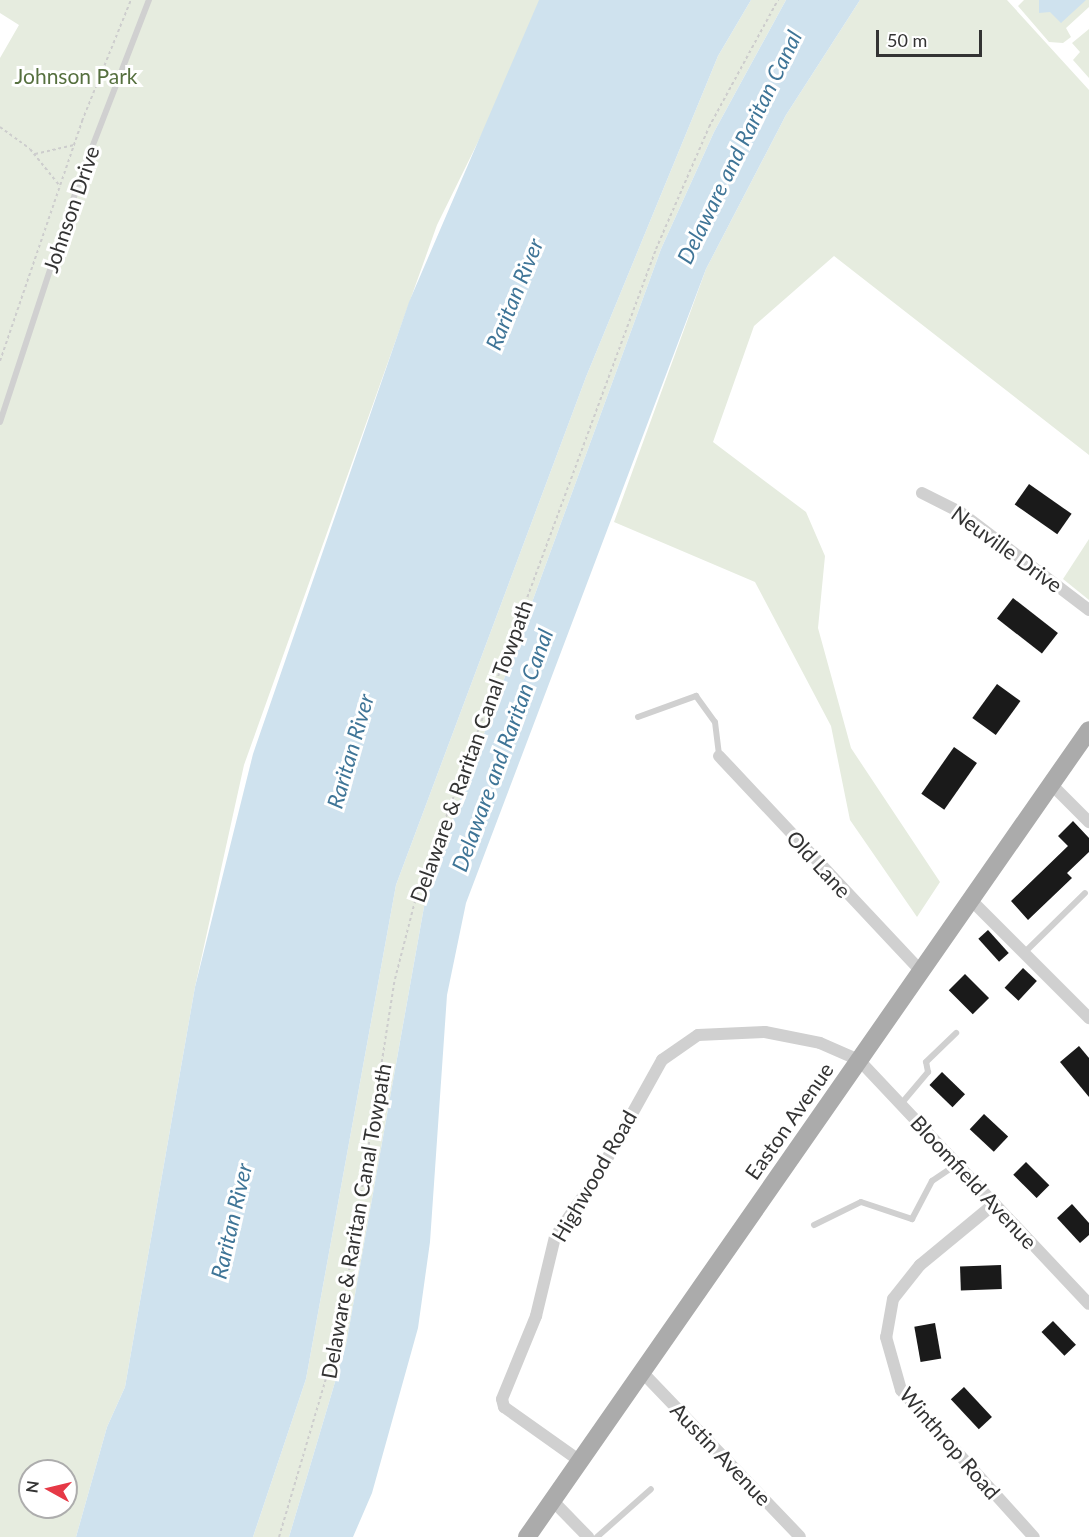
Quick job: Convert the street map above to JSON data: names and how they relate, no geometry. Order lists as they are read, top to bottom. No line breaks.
{"streets":{"main road":["Easton Avenue"],"street":["Neuville Drive","Old Lane","Highwood Road","Bloomfield Avenue","Winthrop Road","Austin Avenue"],"lane":["Johnson Drive"],"path":["Delaware & Raritan Canal Towpath"]},"crossings":[["Old Lane","Easton Avenue"],["Easton Avenue","Highwood Road"],["Easton Avenue","Bloomfield Avenue"],["Easton Avenue","Austin Avenue"],["Highwood Road","Bloomfield Avenue"],["Bloomfield Avenue","Winthrop Road"]],"water":["Delaware and Raritan Canal","Raritan River"],"parks":["Johnson Park"],"scale_bar":"50 m","north":"left"}
